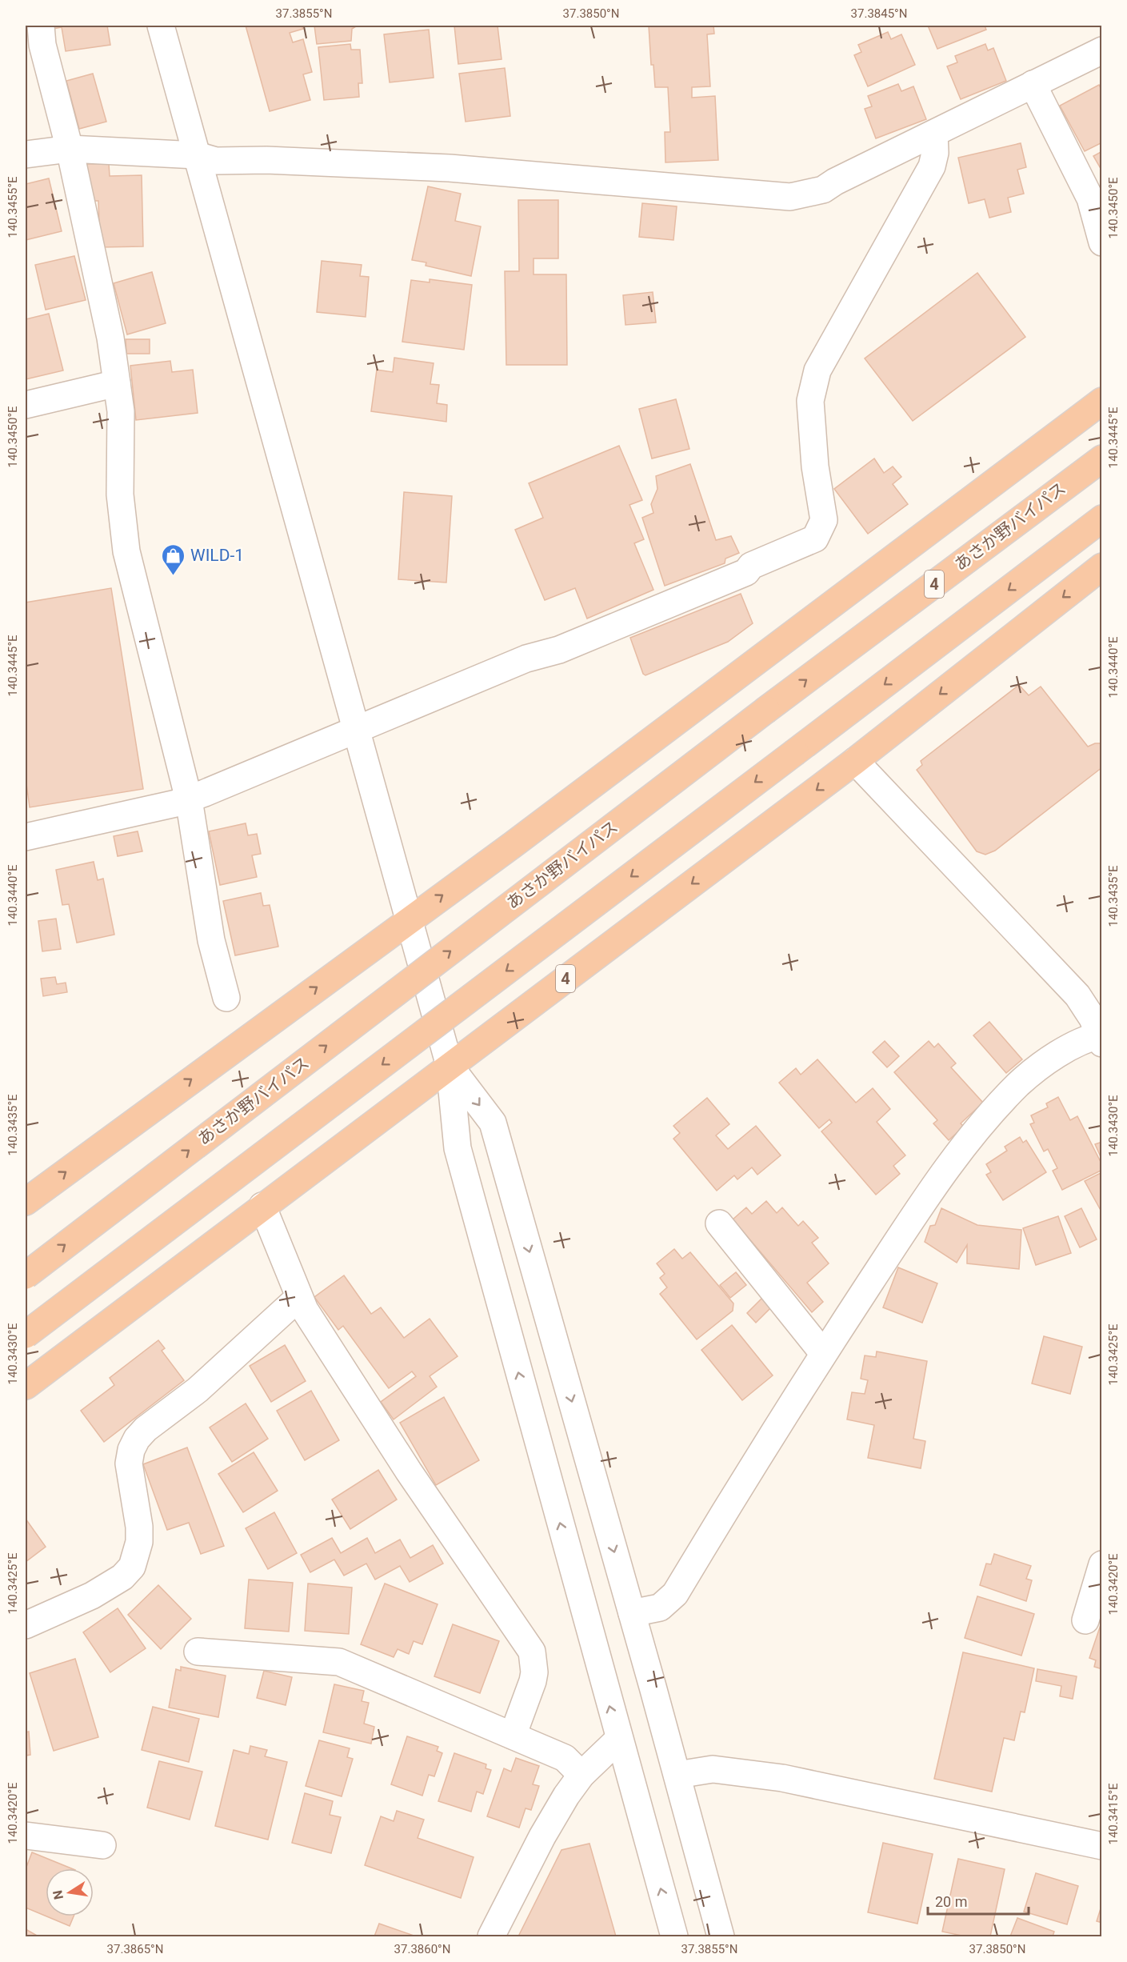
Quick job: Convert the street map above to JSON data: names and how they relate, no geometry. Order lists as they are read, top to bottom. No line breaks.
{"streets":{"highway":["あさか野バイパス","4"]},"places":{"shop":["WILD-1"]},"scale_bar":"20 m","north":"left","coordinates":["37.3855°N","37.3850°N","37.3845°N","140.3455°E","140.3450°E","140.3445°E","140.3440°E","140.3435°E","140.3430°E","140.3425°E","140.3420°E","140.3415°E","37.3865°N","37.3860°N"]}
